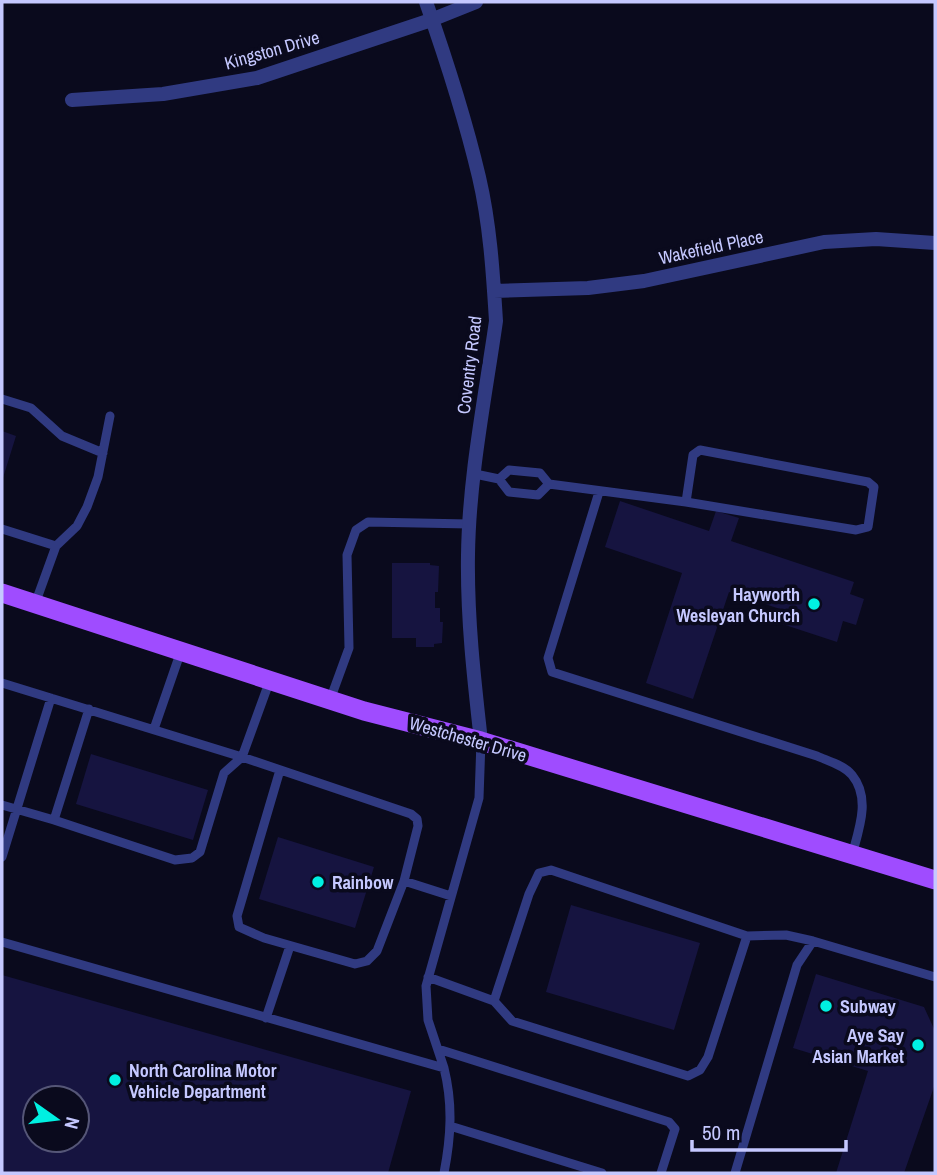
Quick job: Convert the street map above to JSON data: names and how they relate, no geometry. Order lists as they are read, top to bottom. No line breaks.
{"streets":{"main road":["Westchester Drive"],"street":["Kingston Drive","Wakefield Place","Coventry Road"]},"crossings":[["Kingston Drive","Coventry Road"],["Wakefield Place","Coventry Road"],["Coventry Road","Westchester Drive"]],"places":["Hayworth Wesleyan Church","Rainbow","Subway","Aye Say Asian Market","North Carolina Motor Vehicle Department"],"scale_bar":"50 m","north":"right"}
